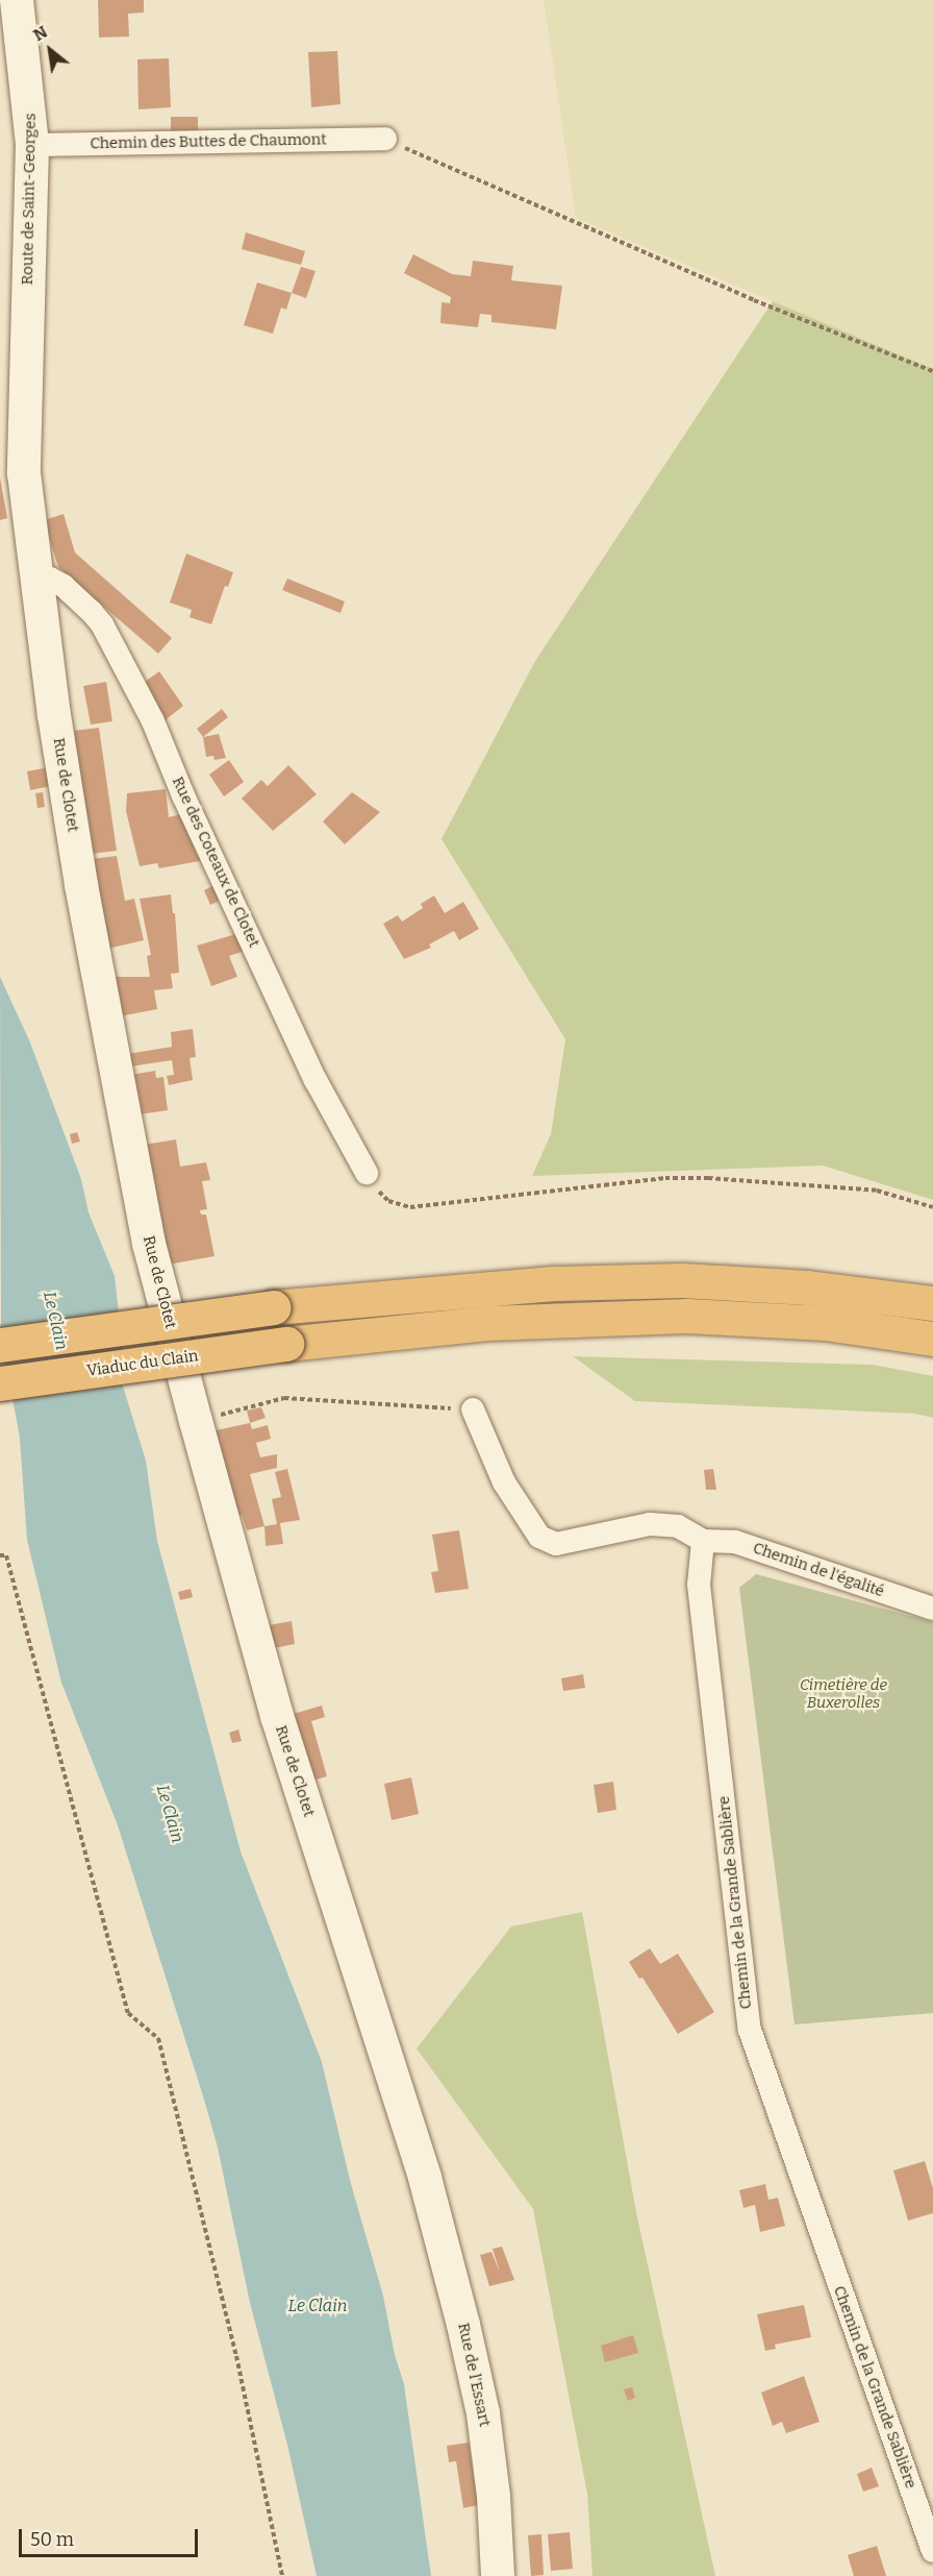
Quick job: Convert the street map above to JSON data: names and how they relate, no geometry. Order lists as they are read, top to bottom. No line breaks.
{"streets":{"highway":["Viaduc du Clain"],"main road":["Route de Saint-Georges","Rue de Clotet","Rue de l'Essart"],"street":["Chemin des Buttes de Chaumont","Rue des Coteaux de Clotet","Chemin de l'égalité","Chemin de la Grande Sablière"]},"crossings":[["Chemin des Buttes de Chaumont","Route de Saint-Georges"],["Route de Saint-Georges","Rue de Clotet"],["Rue de Clotet","Rue des Coteaux de Clotet"],["Rue de Clotet","Rue de l'Essart"],["Chemin de l'égalité","Chemin de la Grande Sablière"]],"water":["Le Clain"],"parks":["Cimetière de Buxerolles"],"scale_bar":"50 m","north":"top left"}
